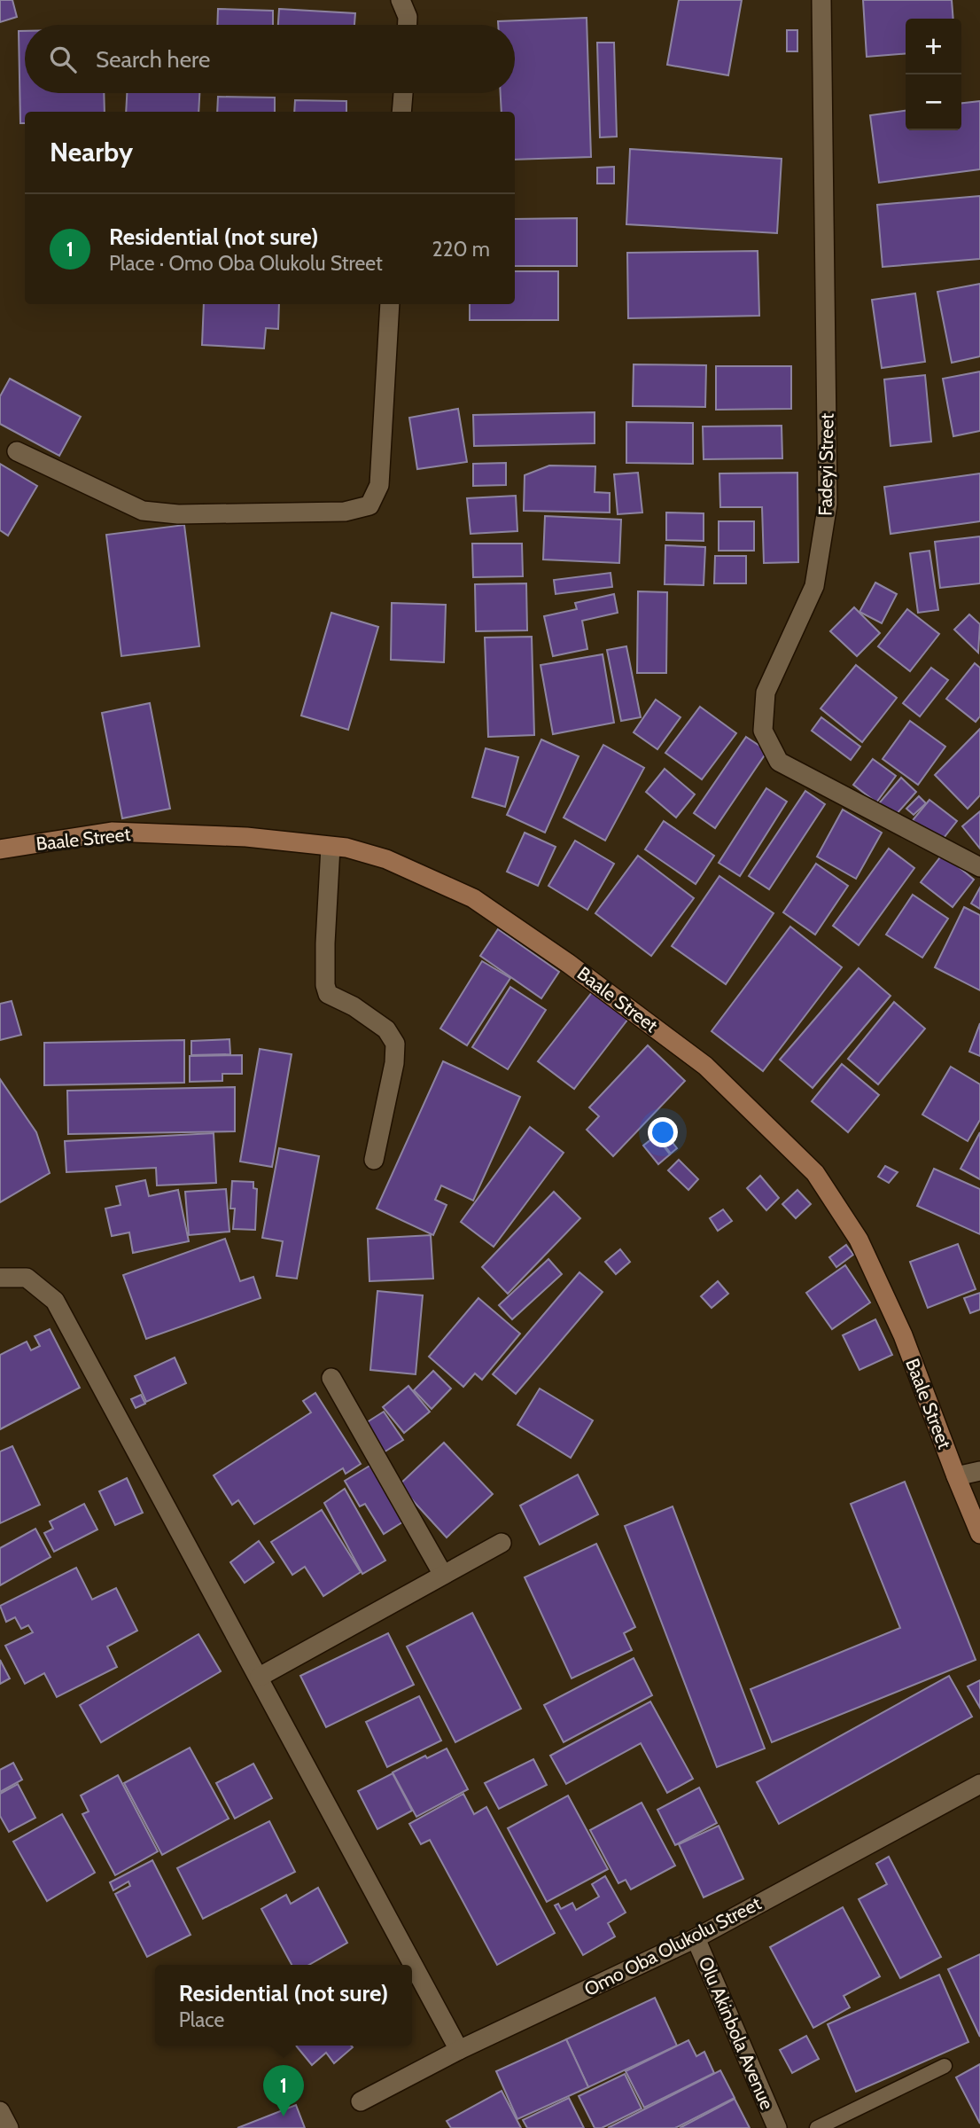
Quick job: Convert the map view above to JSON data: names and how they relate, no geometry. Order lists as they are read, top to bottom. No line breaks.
{"streets":{"street":["Fadeyi Street","Baale Street","Omo Oba Olukolu Street","Olu Akinbola Avenue"]},"crossings":[["Omo Oba Olukolu Street","Olu Akinbola Avenue"]],"page":{"map_buttons":["+","−"],"search":"Search here","heading":"Nearby","list":[{"mark":"1","name":"Residential (not sure)","note":"Place · Omo Oba Olukolu Street","value":"220 m"}],"popup":["Residential (not sure)","Place"],"pins":"1"}}
